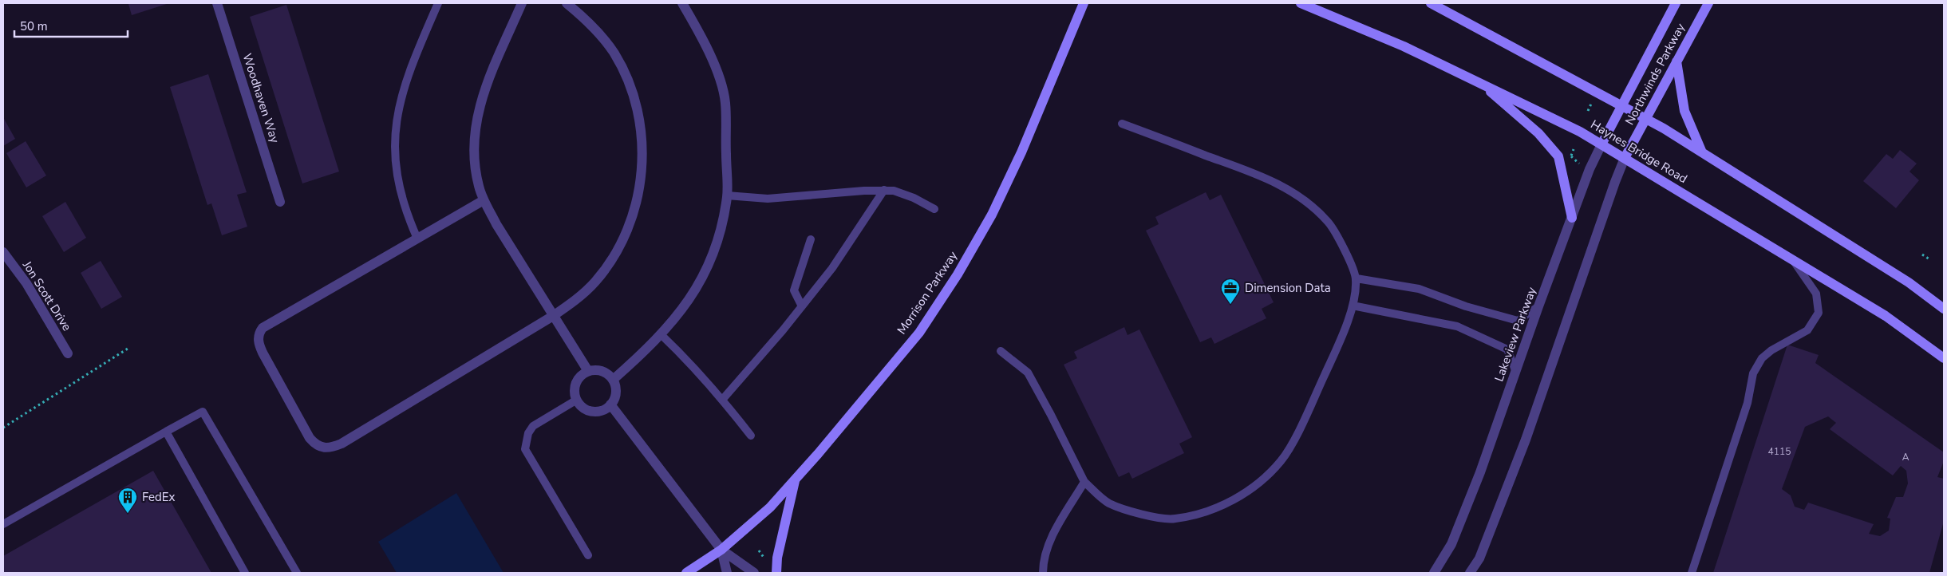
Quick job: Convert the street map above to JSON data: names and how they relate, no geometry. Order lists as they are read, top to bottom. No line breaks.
{"streets":{"main road":["Northwinds Parkway","Haynes Bridge Road","Morrison Parkway","Lakeview Parkway"],"street":["Woodhaven Way","Jon Scott Drive"]},"crossings":[["Northwinds Parkway","Haynes Bridge Road"],["Northwinds Parkway","Lakeview Parkway"],["Haynes Bridge Road","Lakeview Parkway"]],"places":{"office":["Dimension Data"],"building":["FedEx"]},"house_numbers":["4115","A"],"scale_bar":"50 m"}
